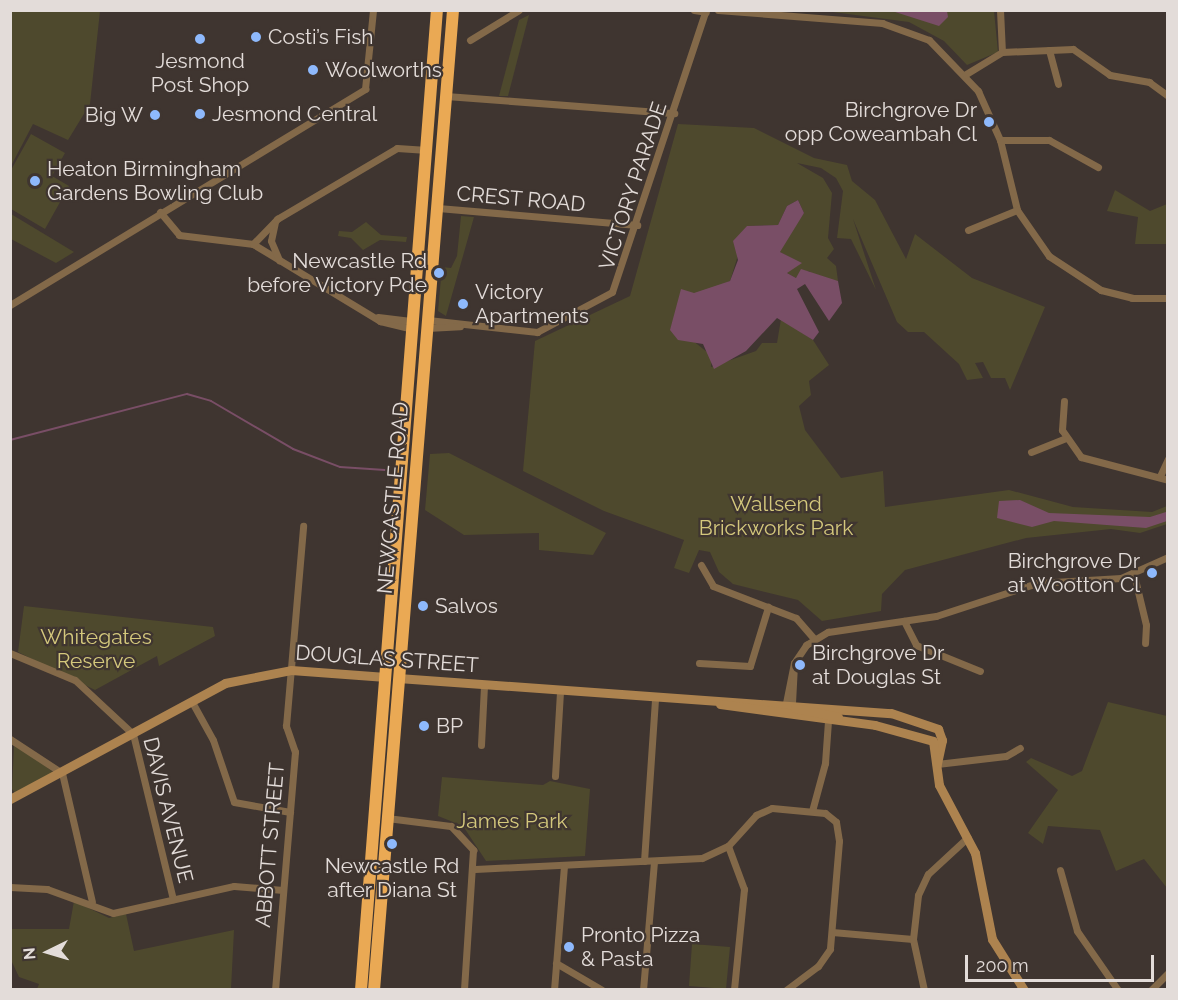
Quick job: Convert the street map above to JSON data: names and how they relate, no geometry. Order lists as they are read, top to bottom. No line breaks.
{"streets":{"highway":["NEWCASTLE ROAD"],"street":["VICTORY PARADE","CREST ROAD","DOUGLAS STREET","DAVIS AVENUE","ABBOTT STREET"]},"crossings":[["VICTORY PARADE","CREST ROAD"],["VICTORY PARADE","NEWCASTLE ROAD"],["CREST ROAD","NEWCASTLE ROAD"],["NEWCASTLE ROAD","DOUGLAS STREET"],["DOUGLAS STREET","DAVIS AVENUE"],["DOUGLAS STREET","ABBOTT STREET"]],"parks":["Wallsend Brickworks Park","Whitegates Reserve","James Park"],"places":["Costi’s Fish","Jesmond Post Shop","Woolworths","Jesmond Central","Big W","Birchgrove Dr opp Coweambah Cl","Heaton Birmingham Gardens Bowling Club","Newcastle Rd before Victory Pde","Victory Apartments","Birchgrove Dr at Wootton Cl","Salvos","Birchgrove Dr at Douglas St","BP","Newcastle Rd after Diana St","Pronto Pizza & Pasta"],"scale_bar":"200 m","north":"left"}
